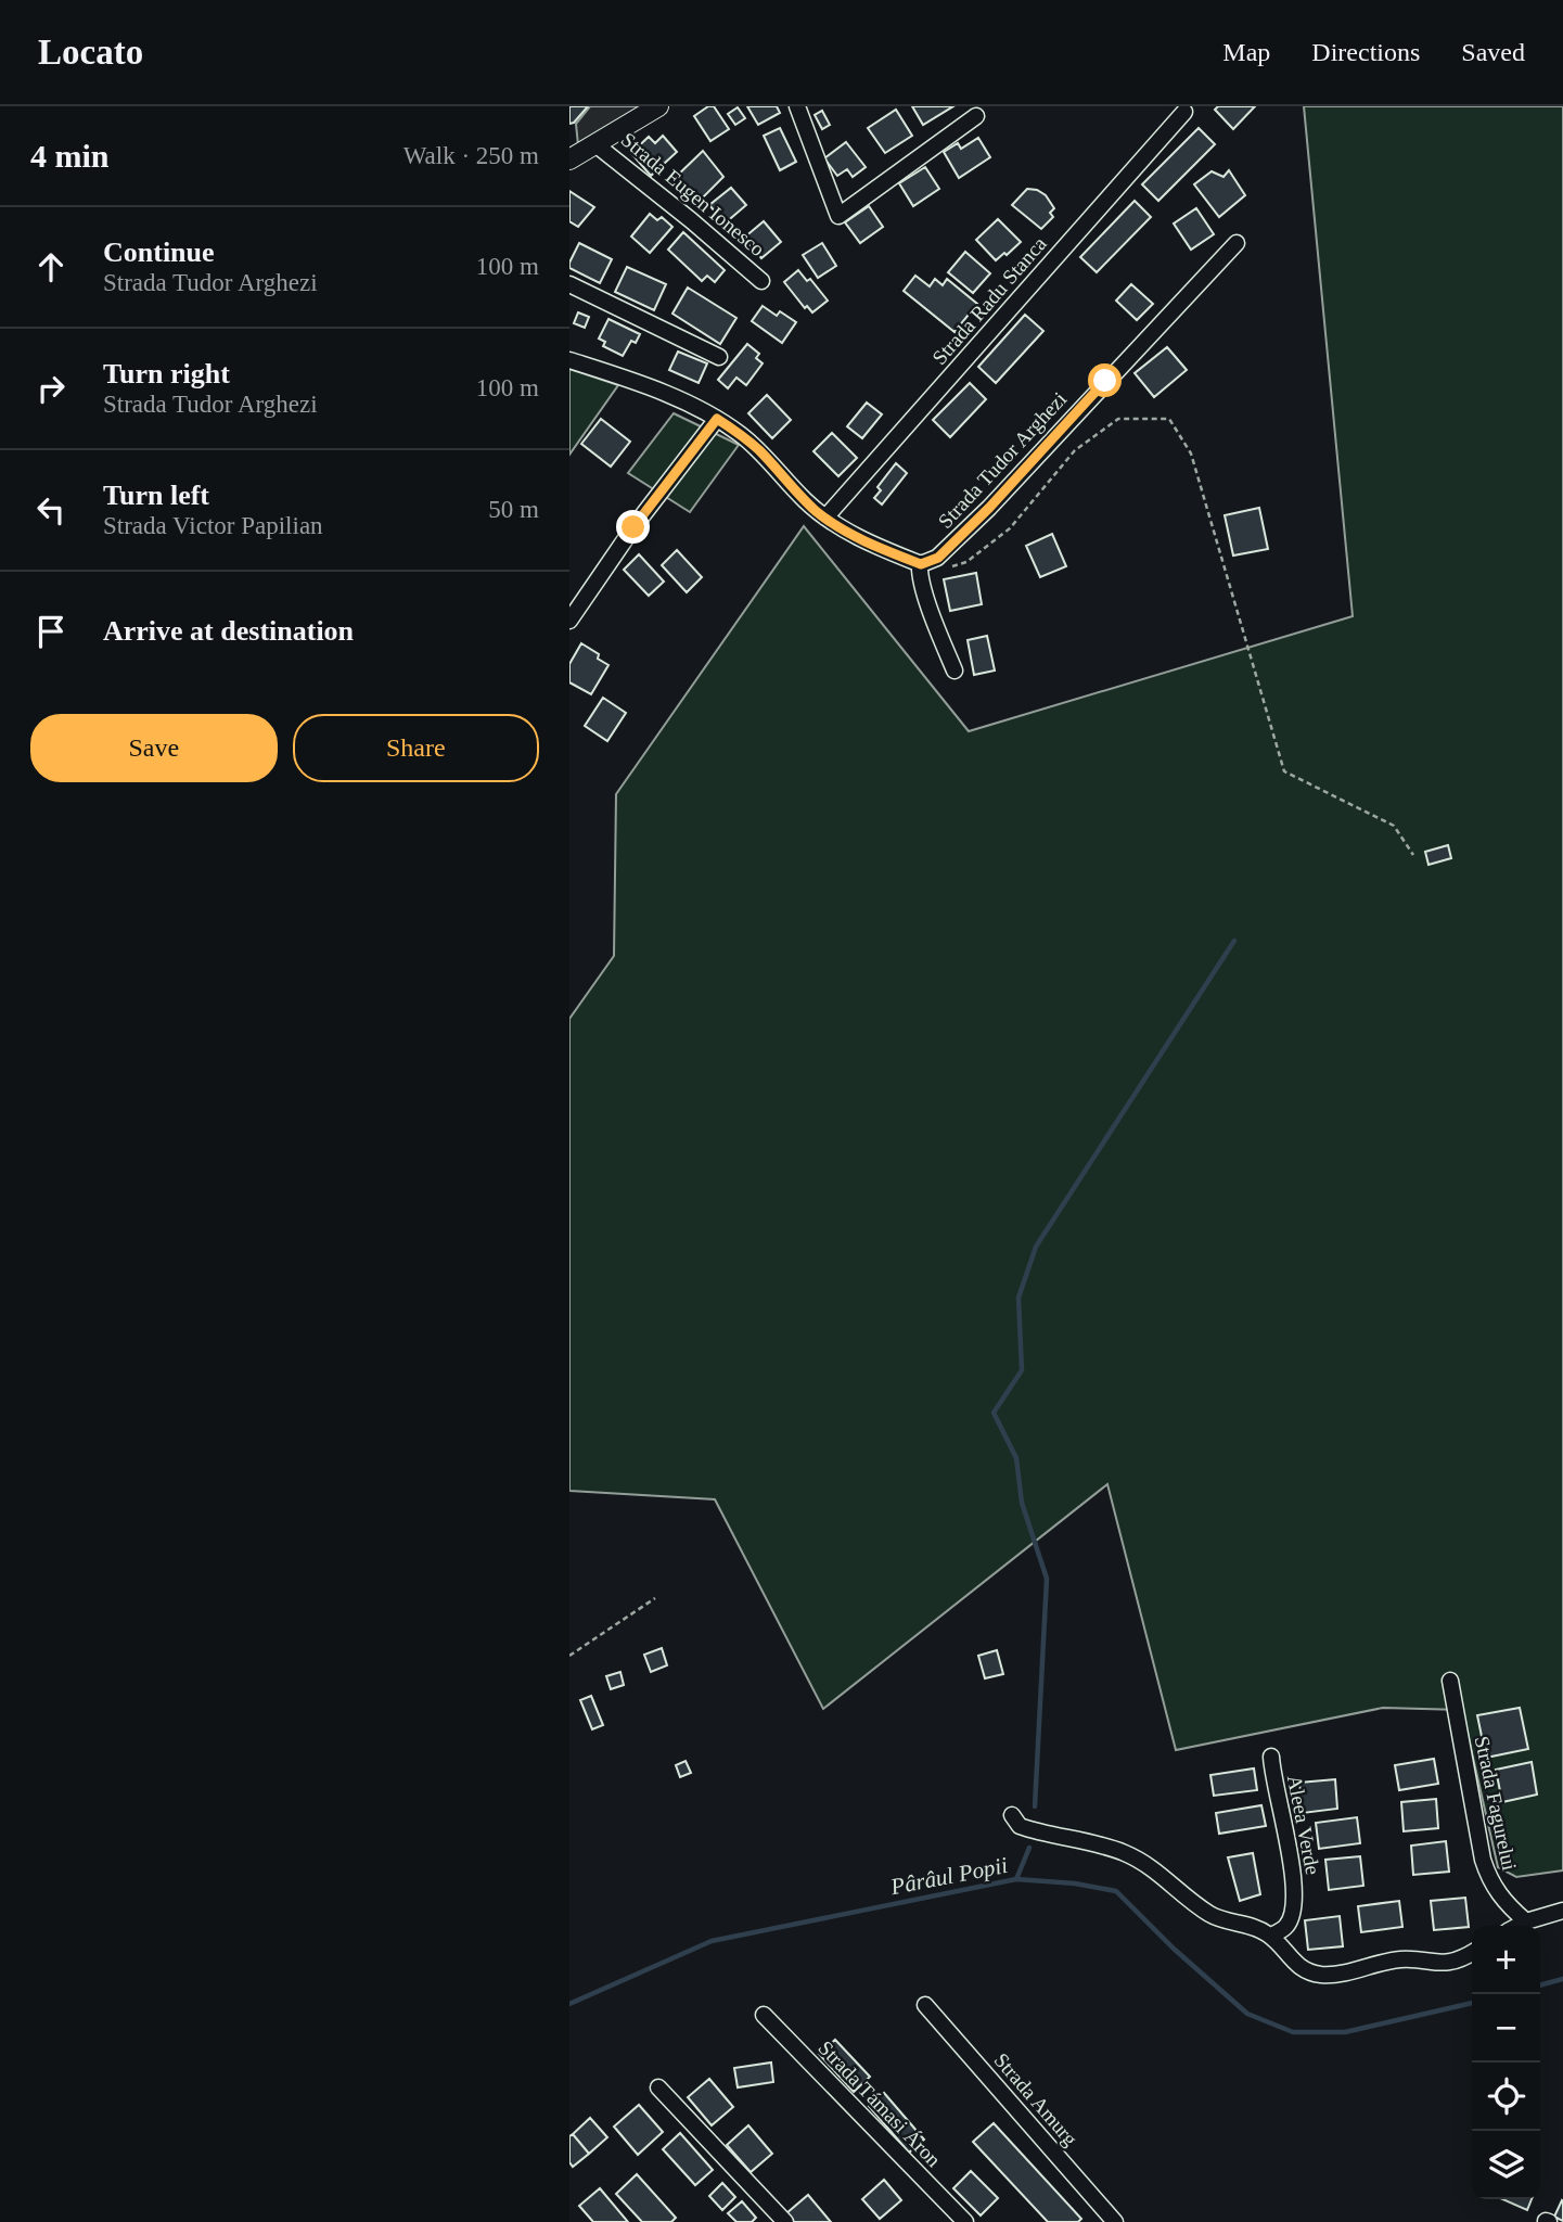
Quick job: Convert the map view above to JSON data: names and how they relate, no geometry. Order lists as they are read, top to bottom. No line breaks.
{"streets":{"street":["Strada Eugen Ionesco","Strada Radu Stanca","Strada Tudor Arghezi","Strada Fagurelui","Aleea Verde","Strada Amurg","Strada Támasi Áron"]},"water":["Pârâul Popii"],"page":{"header":"Locato","nav":["Map","Directions","Saved"],"heading":["4 min","Walk · 250 m"],"list":[["Continue","Strada Tudor Arghezi","100 m"],["Turn right","Strada Tudor Arghezi","100 m"],["Turn left","Strada Victor Papilian","50 m"],"Arrive at destination"],"buttons":["Save","Share"],"map_buttons":["+","−"]}}
